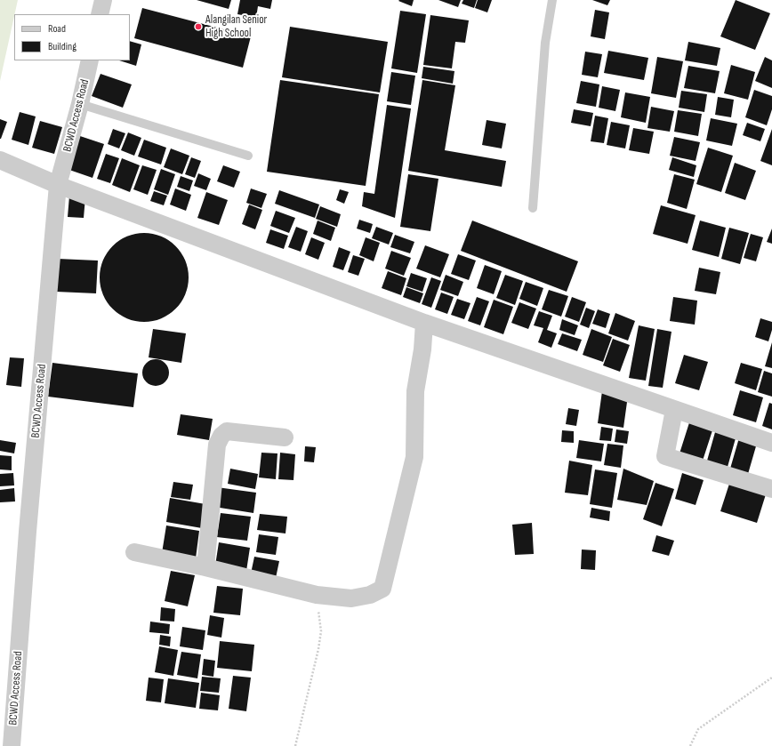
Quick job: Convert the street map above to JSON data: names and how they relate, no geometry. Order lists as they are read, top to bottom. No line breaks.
{"streets":{"street":["BCWD Access Road"]},"places":["Alangilan Senior High School"],"legend":["Road","Building"]}
